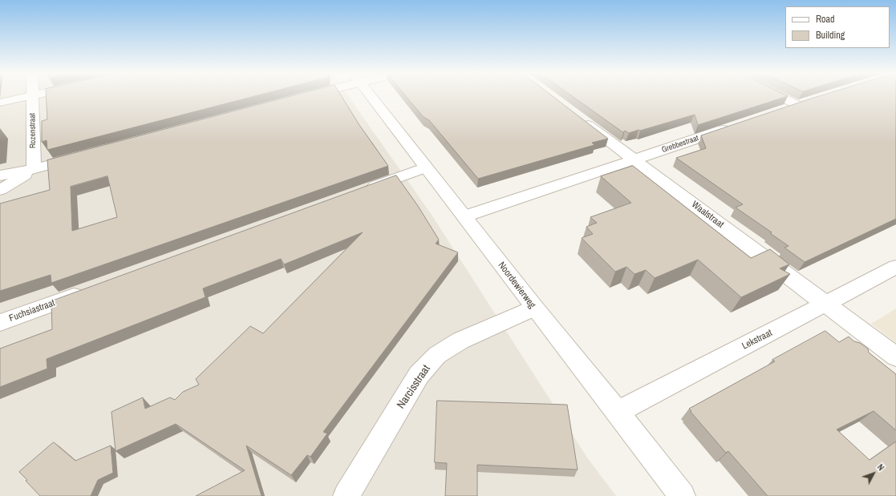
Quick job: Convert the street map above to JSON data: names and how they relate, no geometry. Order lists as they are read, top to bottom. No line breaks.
{"streets":{"street":["Rozenstraat","Grebbestraat","Waalstraat","Noordewierweg","Fuchsiastraat","Lekstraat","Narcisstraat"]},"crossings":[["Grebbestraat","Waalstraat"],["Grebbestraat","Noordewierweg"],["Waalstraat","Lekstraat"],["Noordewierweg","Lekstraat"],["Noordewierweg","Narcisstraat"]],"legend":["Road","Building"],"north":"top right"}
